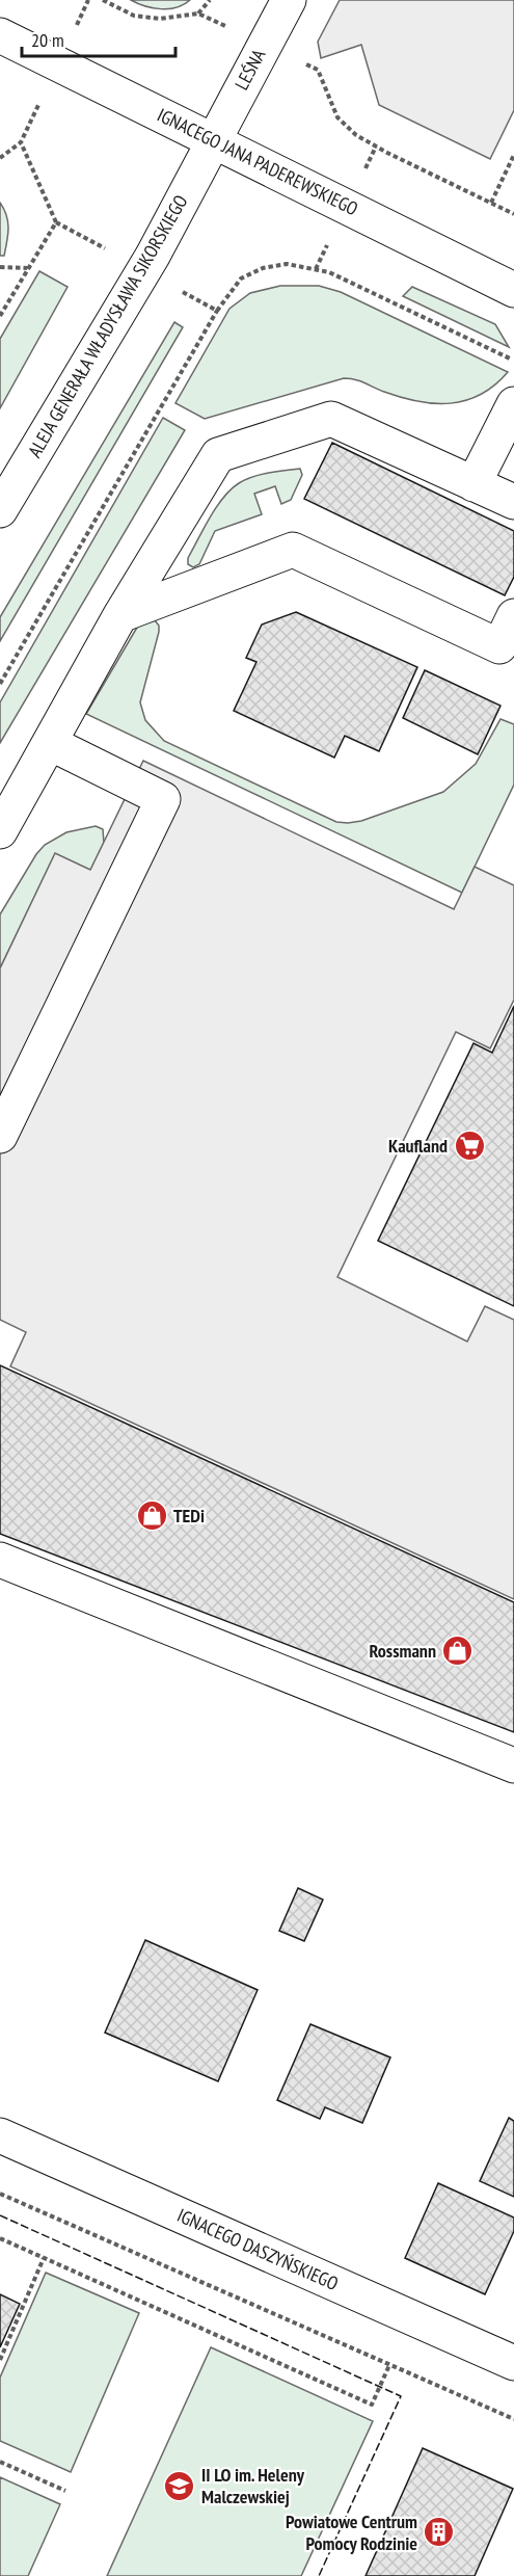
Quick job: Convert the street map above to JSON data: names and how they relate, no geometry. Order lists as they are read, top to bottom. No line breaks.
{"streets":{"street":["LEŚNA","IGNACEGO JANA PADEREWSKIEGO","ALEJA GENERAŁA WŁADYSŁAWA SIKORSKIEGO","IGNACEGO DASZYŃSKIEGO"]},"crossings":[["LEŚNA","IGNACEGO JANA PADEREWSKIEGO"],["LEŚNA","ALEJA GENERAŁA WŁADYSŁAWA SIKORSKIEGO"],["IGNACEGO JANA PADEREWSKIEGO","ALEJA GENERAŁA WŁADYSŁAWA SIKORSKIEGO"]],"places":{"supermarket":["Kaufland"],"shop":["TEDi","Rossmann"],"school or university":["II LO im. Heleny Malczewskiej"],"building":["Powiatowe Centrum Pomocy Rodzinie"]},"scale_bar":"20 m"}
